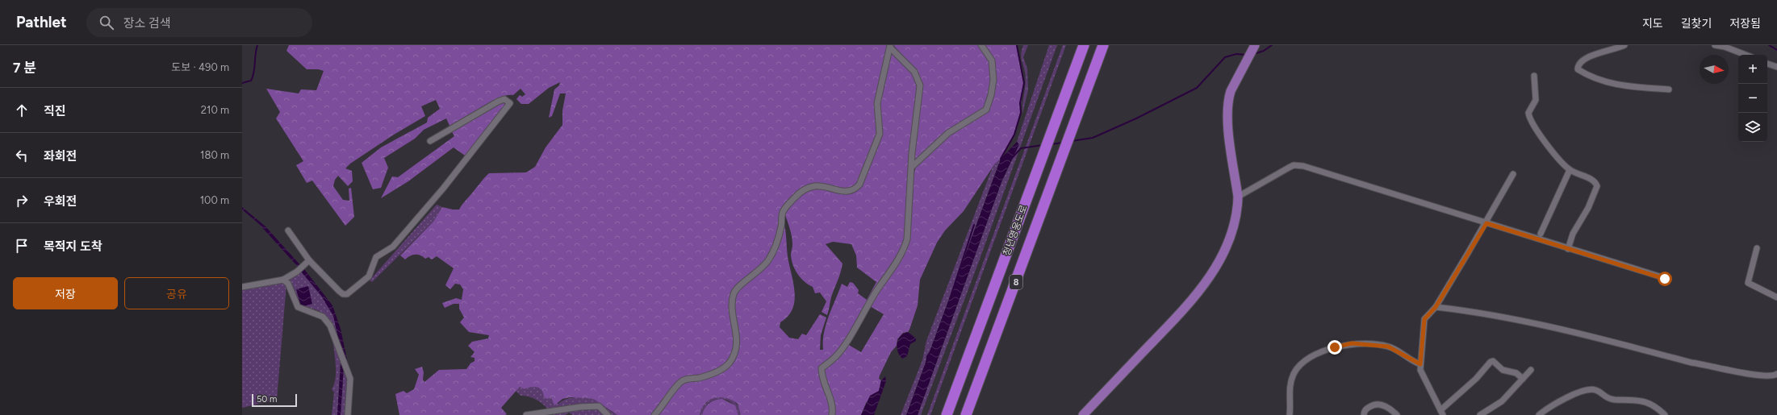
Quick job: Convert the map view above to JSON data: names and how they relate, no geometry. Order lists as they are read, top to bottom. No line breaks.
{"streets":{"highway":["청년영웅도로","8"]},"scale_bar":"50 m","north":"right","page":{"header":"Pathlet","search":"장소 검색","nav":["지도","길찾기","저장됨"],"heading":["7 분","도보 · 490 m"],"map_buttons":["+","−"],"list":[["직진","210 m"],["좌회전","180 m"],["우회전","100 m"],"목적지 도착"],"buttons":["저장","공유"],"scale":"50 m"}}
